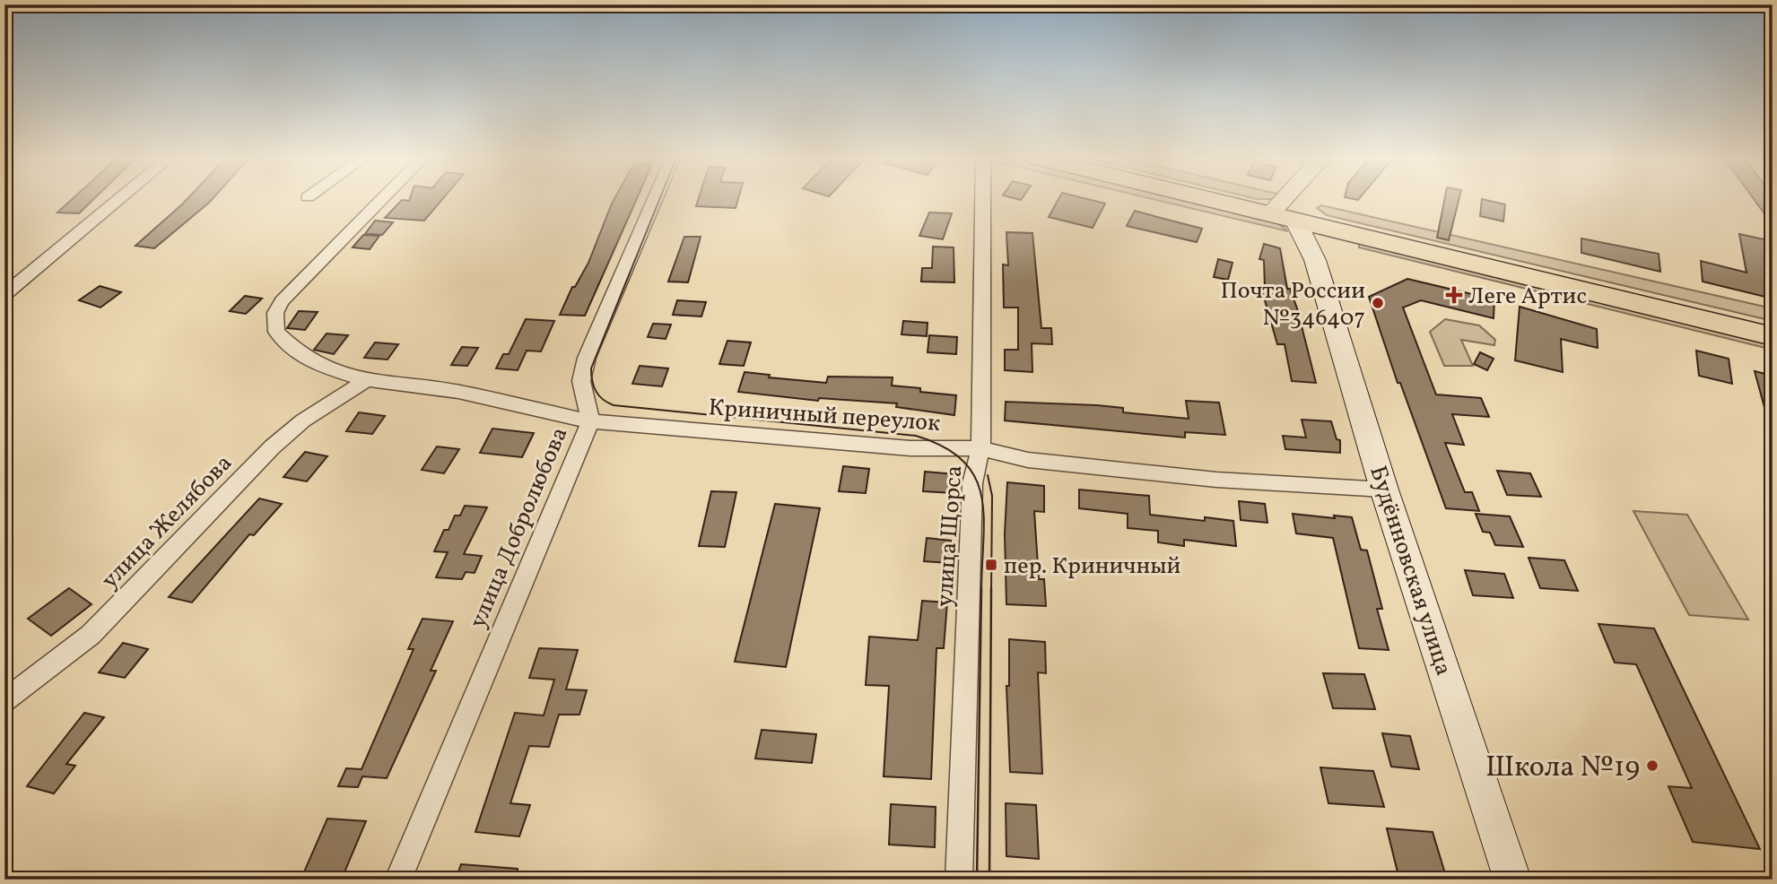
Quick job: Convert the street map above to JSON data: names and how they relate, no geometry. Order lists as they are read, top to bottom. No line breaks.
{"streets":{"street":["Криничный переулок","улица Желябова","улица Добролюбова","улица Щорса","Будённовская улица"]},"crossings":[["Криничный переулок","улица Желябова"],["Криничный переулок","улица Добролюбова"],["Криничный переулок","улица Щорса"],["Криничный переулок","Будённовская улица"]],"places":{"health":["Леге Артис"],"other":["Почта России №346407","Школа №19"],"transit":["пер. Криничный"]}}
